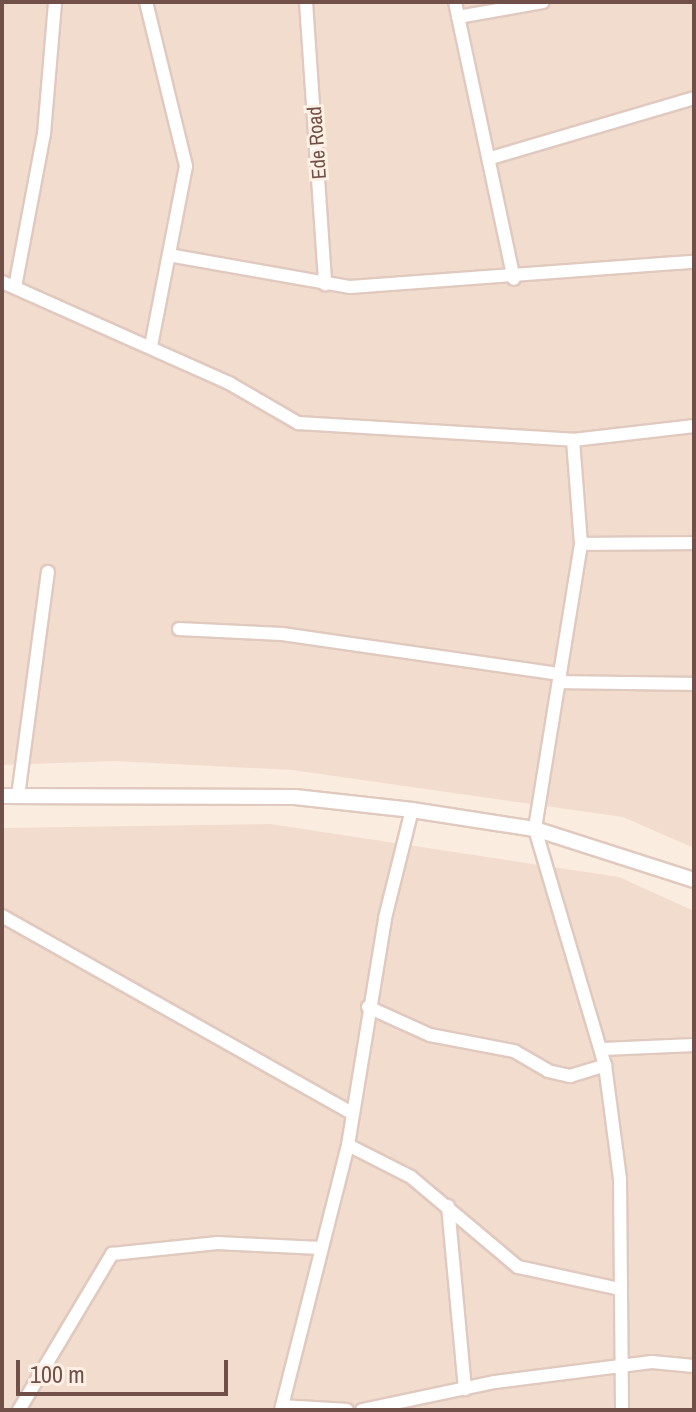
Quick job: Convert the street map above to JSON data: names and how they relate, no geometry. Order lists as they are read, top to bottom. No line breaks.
{"streets":{"street":["Ede Road"]},"scale_bar":"100 m"}
